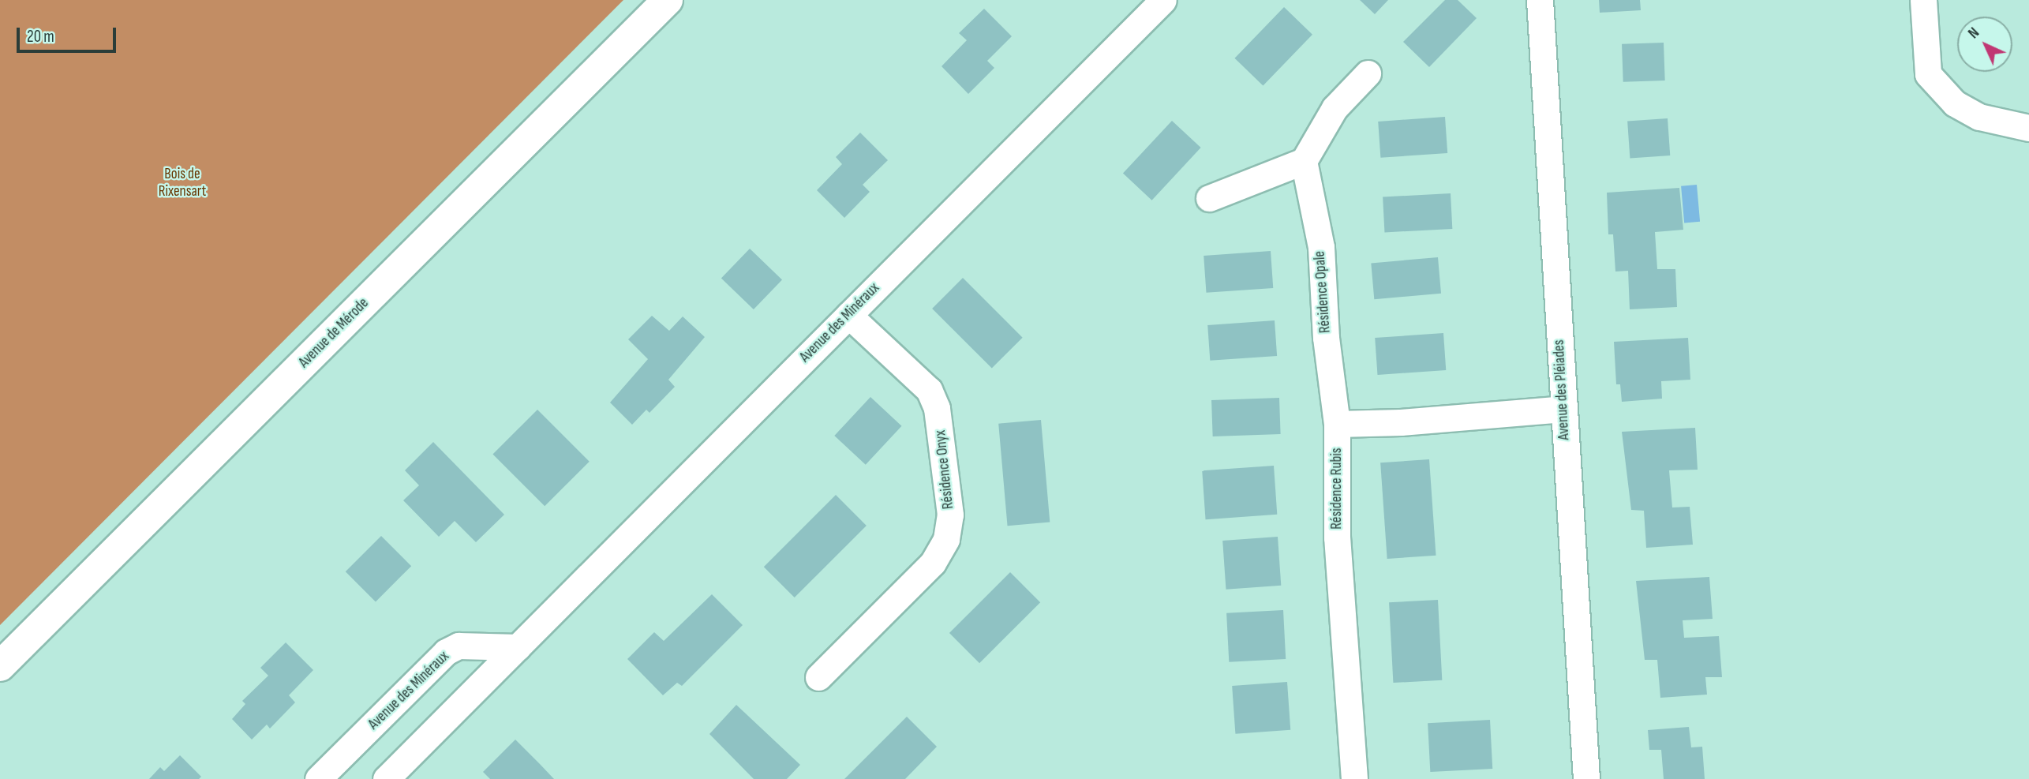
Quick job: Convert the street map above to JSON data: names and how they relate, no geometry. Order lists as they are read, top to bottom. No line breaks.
{"streets":{"street":["Résidence Opale","Avenue des Minéraux","Avenue de Mérode","Avenue des Pléiades","Résidence Onyx","Résidence Rubis"]},"crossings":[["Résidence Opale","Résidence Rubis"],["Avenue des Minéraux","Résidence Onyx"]],"parks":["Bois de Rixensart"],"scale_bar":"20 m","north":"top left"}
